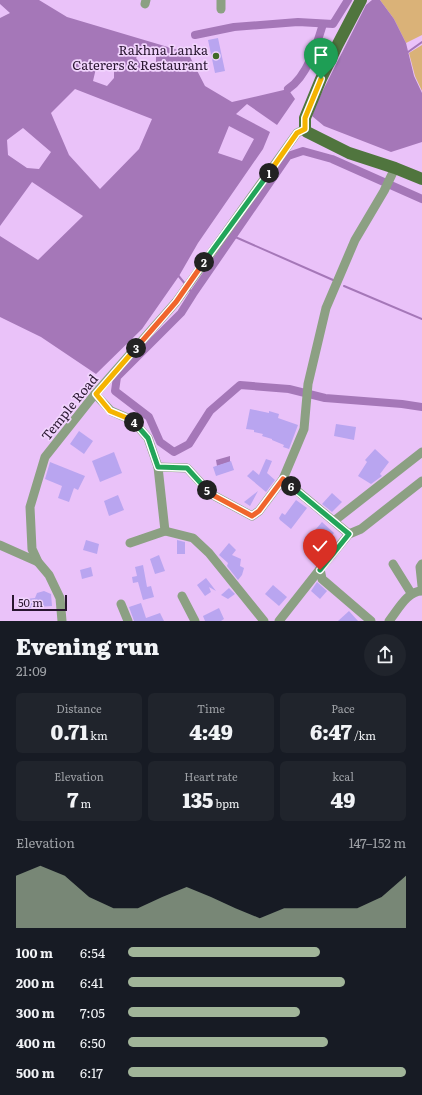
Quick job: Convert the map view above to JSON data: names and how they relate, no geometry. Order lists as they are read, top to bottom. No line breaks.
{"streets":{"street":["Temple Road"]},"places":["Rakhna Lanka Caterers & Restaurant"],"scale_bar":"50 m","page":{"pins":["1","2","3","4","6","5"],"scale":"50 m","heading":["Evening run","21:09"],"stats":[["Distance","0.71 km"],["Time","4:49"],["Pace","6:47 /km"],["Elevation","7 m"],["Heart rate","135 bpm"],["kcal","49"]],"chart":["Elevation","147–152 m"],"list":[{"name":"100 m","note":"6:54"},{"name":"200 m","note":"6:41"},{"name":"300 m","note":"7:05"},{"name":"400 m","note":"6:50"},{"name":"500 m","note":"6:17"}]}}
